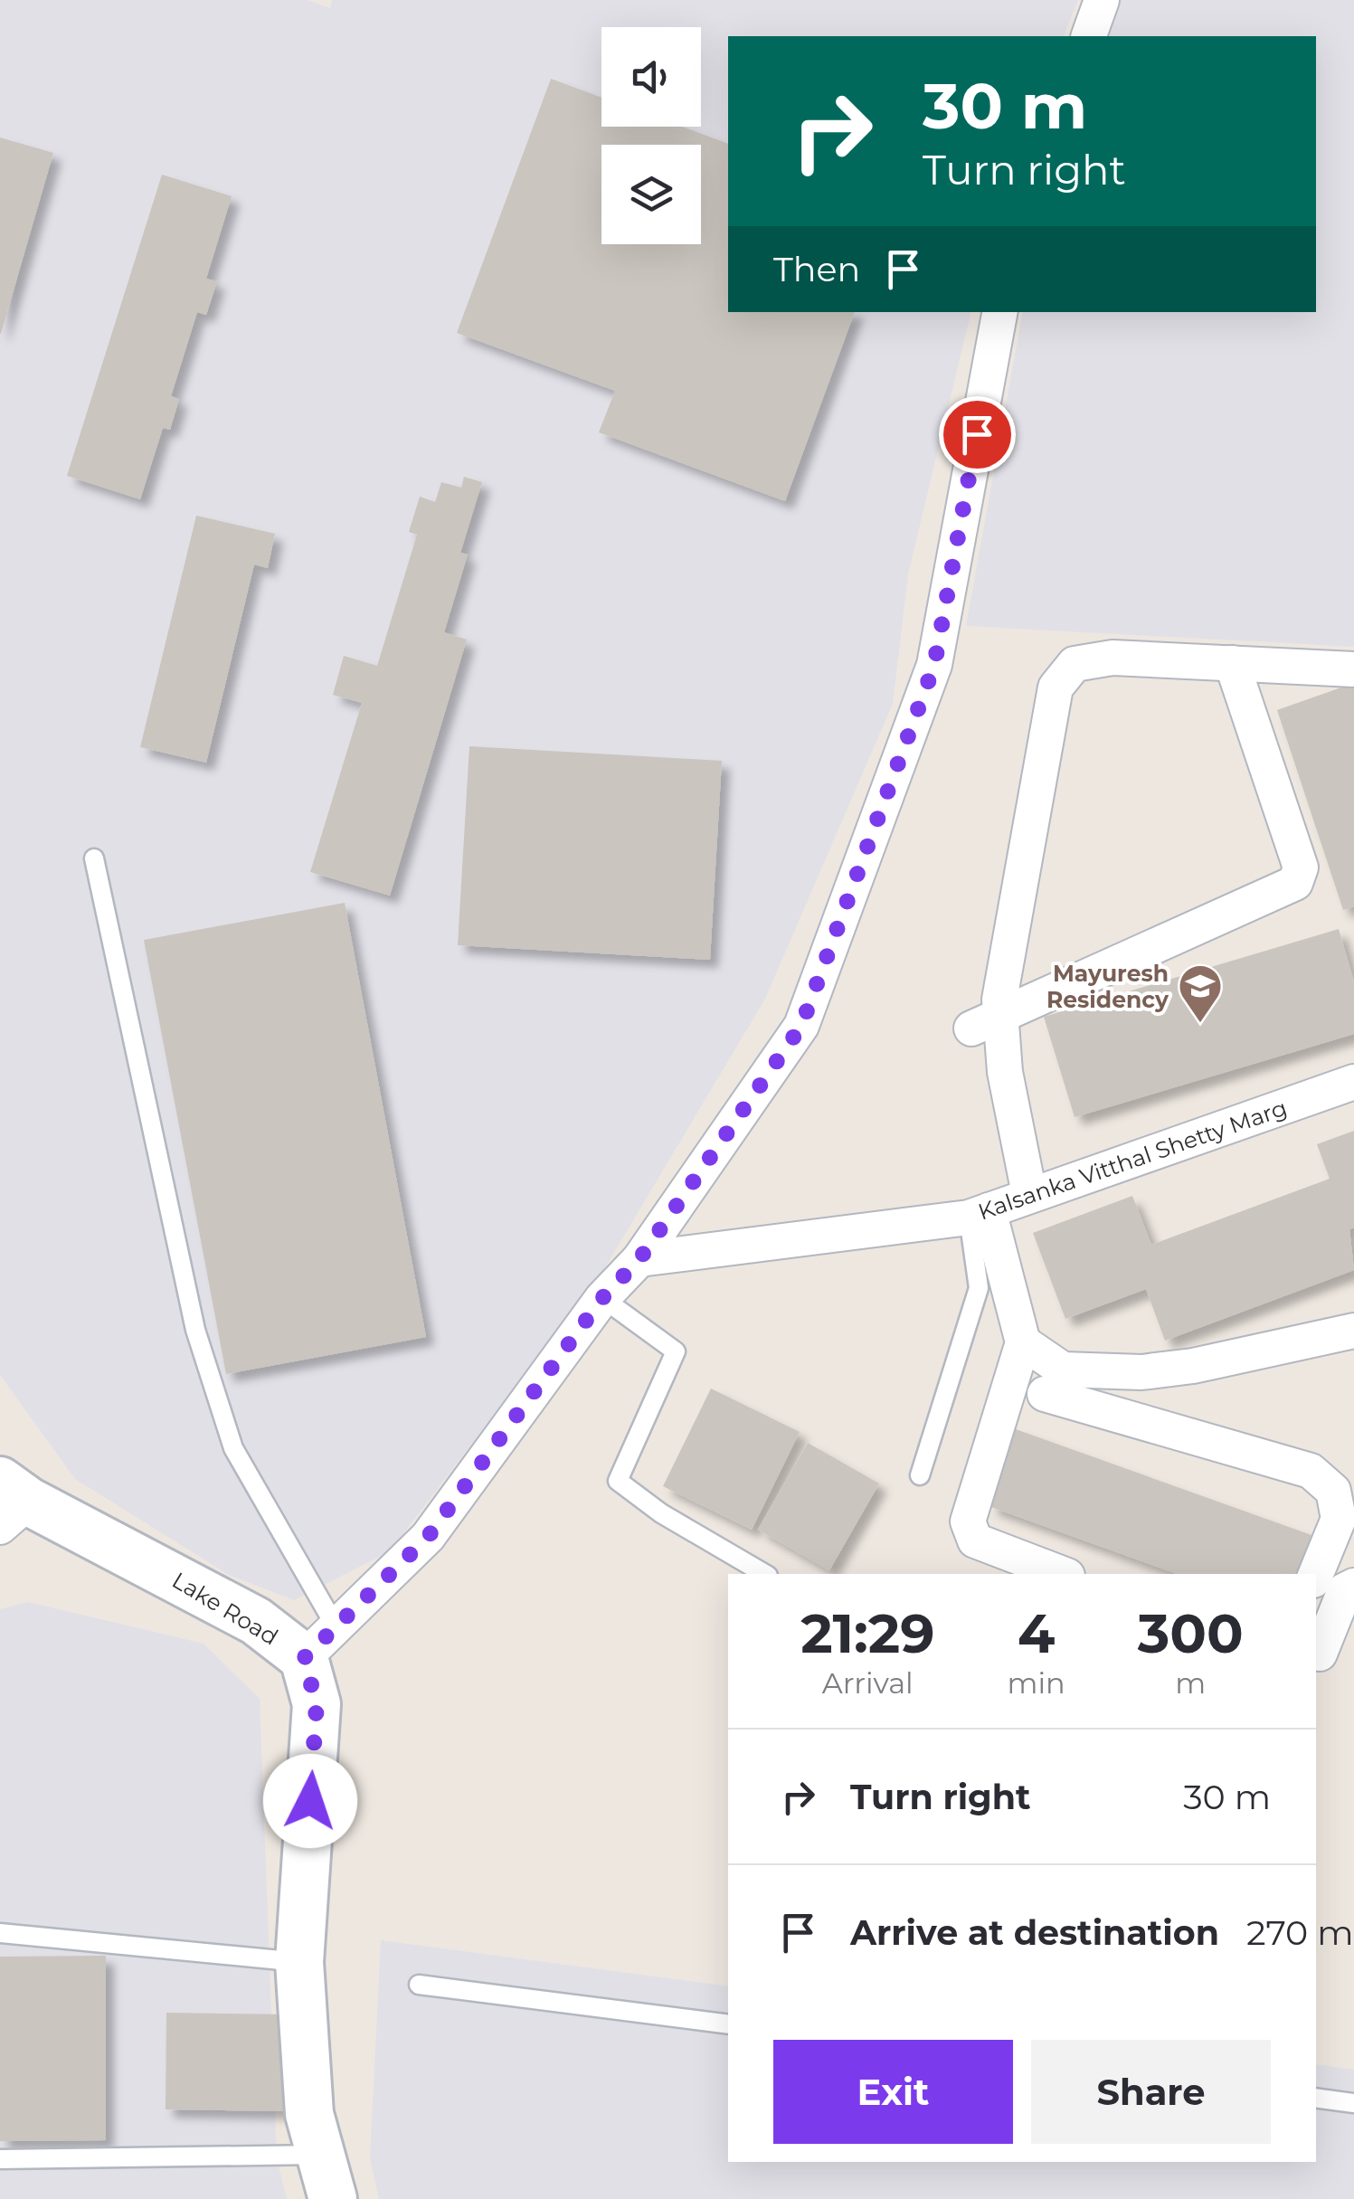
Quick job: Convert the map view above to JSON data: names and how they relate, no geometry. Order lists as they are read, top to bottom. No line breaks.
{"streets":{"street":["Kalsanka Vitthal Shetty Marg","Lake Road"]},"places":{"school or university":["Mayuresh Residency"]},"page":{"turn":["30 m","Turn right"],"then":"Then","eta":["21:29","Arrival","4","min","300","m"],"list":[{"name":"Turn right","value":"30 m"},{"name":"Arrive at destination","value":"270 m"}],"buttons":["Exit","Share"]}}
